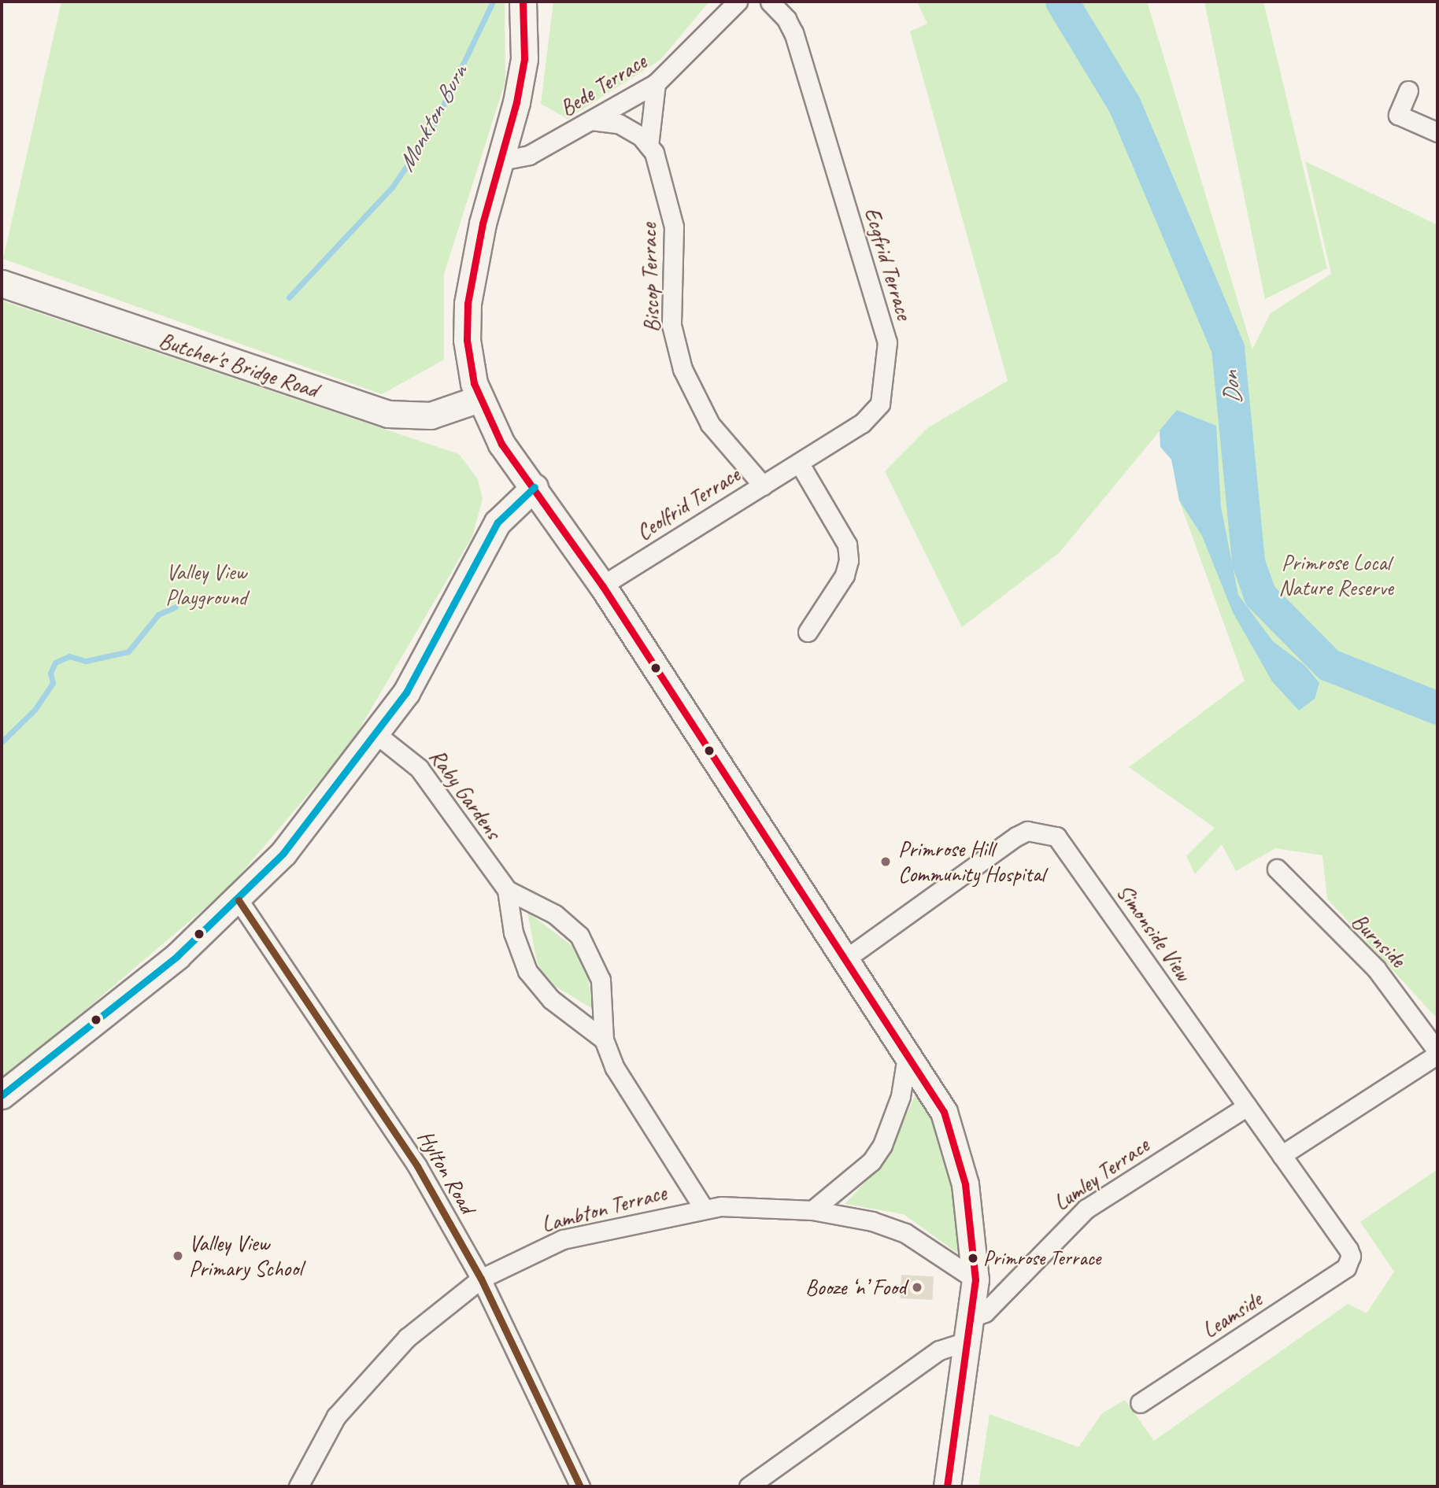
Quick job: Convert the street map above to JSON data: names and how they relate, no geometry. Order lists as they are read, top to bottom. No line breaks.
{"streets":{"street":["Bede Terrace","Ecgfrid Terrace","Biscop Terrace","Butcher's Bridge Road","Ceolfrid Terrace","Raby Gardens","Simonside View","Burnside","Hylton Road","Lumley Terrace","Lambton Terrace","Leamside"]},"crossings":[["Bede Terrace","Biscop Terrace"],["Ecgfrid Terrace","Ceolfrid Terrace"],["Biscop Terrace","Ceolfrid Terrace"],["Raby Gardens","Lambton Terrace"],["Simonside View","Burnside"],["Simonside View","Lumley Terrace"],["Simonside View","Leamside"],["Hylton Road","Lambton Terrace"]],"water":["Monkton Burn","Don"],"parks":["Primrose Local Nature Reserve","Valley View Playground"],"places":["Primrose Hill Community Hospital","Valley View Primary School","Primrose Terrace","Booze ‘n’ Food"]}
